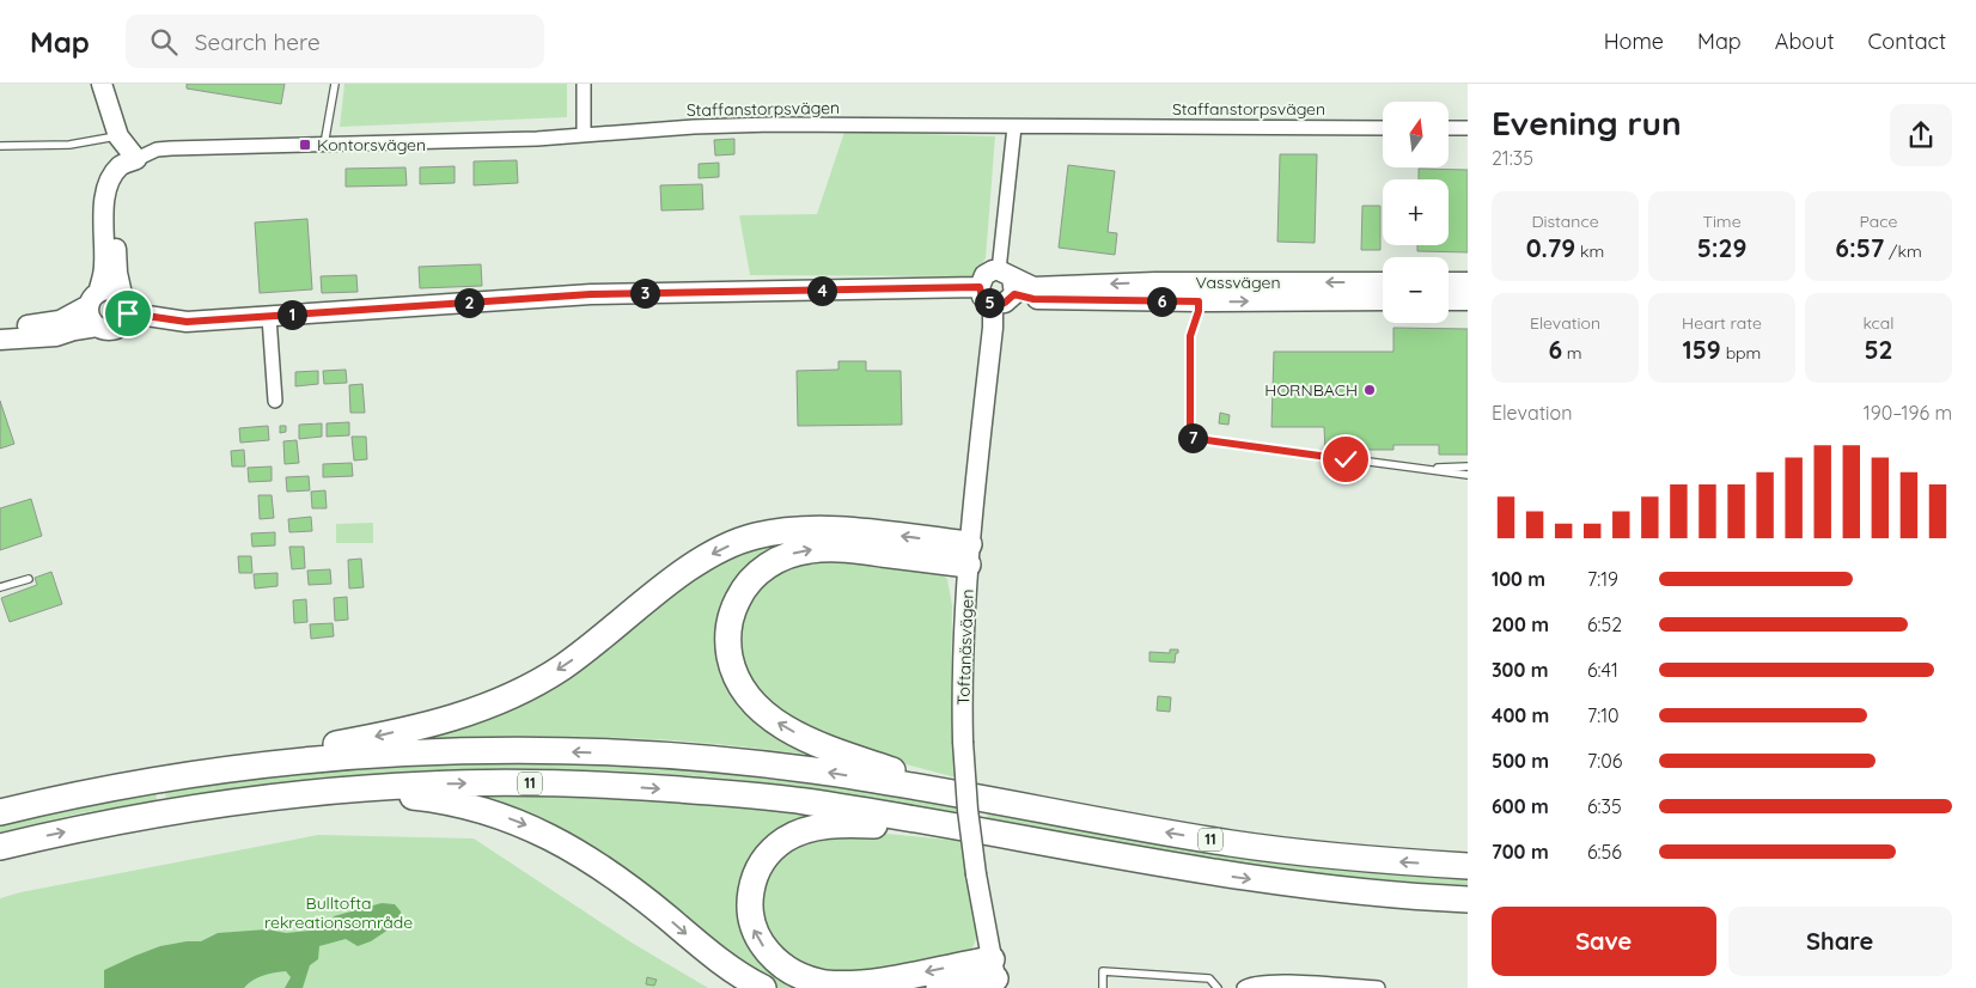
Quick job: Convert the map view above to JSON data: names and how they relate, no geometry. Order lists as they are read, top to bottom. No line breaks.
{"streets":{"highway":["11"],"street":["Staffanstorpsvägen","Vassvägen","Toftanäsvägen"]},"crossings":[["Vassvägen","Toftanäsvägen"]],"parks":["Bulltofta rekreationsområde"],"places":{"transit":["Kontorsvägen"],"other":["HORNBACH"]},"north":"top","page":{"header":"Map","search":"Search here","nav":["Home","Map","About","Contact"],"heading":["Evening run","21:35"],"map_buttons":["+","−"],"stats":[["Distance","0.79 km"],["Time","5:29"],["Pace","6:57 /km"],["Elevation","6 m"],["Heart rate","159 bpm"],["kcal","52"]],"pins":["4","3","6","2","5","1","7"],"chart":["Elevation","190–196 m"],"list":[{"name":"100 m","note":"7:19"},{"name":"200 m","note":"6:52"},{"name":"300 m","note":"6:41"},{"name":"400 m","note":"7:10"},{"name":"500 m","note":"7:06"},{"name":"600 m","note":"6:35"},{"name":"700 m","note":"6:56"}],"buttons":["Save","Share"]}}
